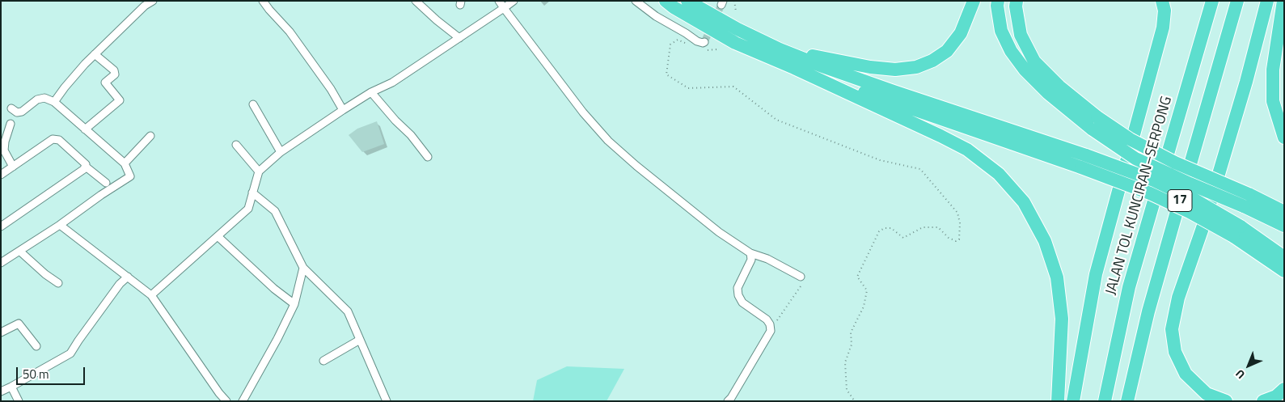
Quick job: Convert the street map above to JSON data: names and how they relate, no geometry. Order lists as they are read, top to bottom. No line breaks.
{"streets":{"highway":["JALAN TOL KUNCIRAN–SERPONG","17"]},"scale_bar":"50 m","north":"bottom left"}
